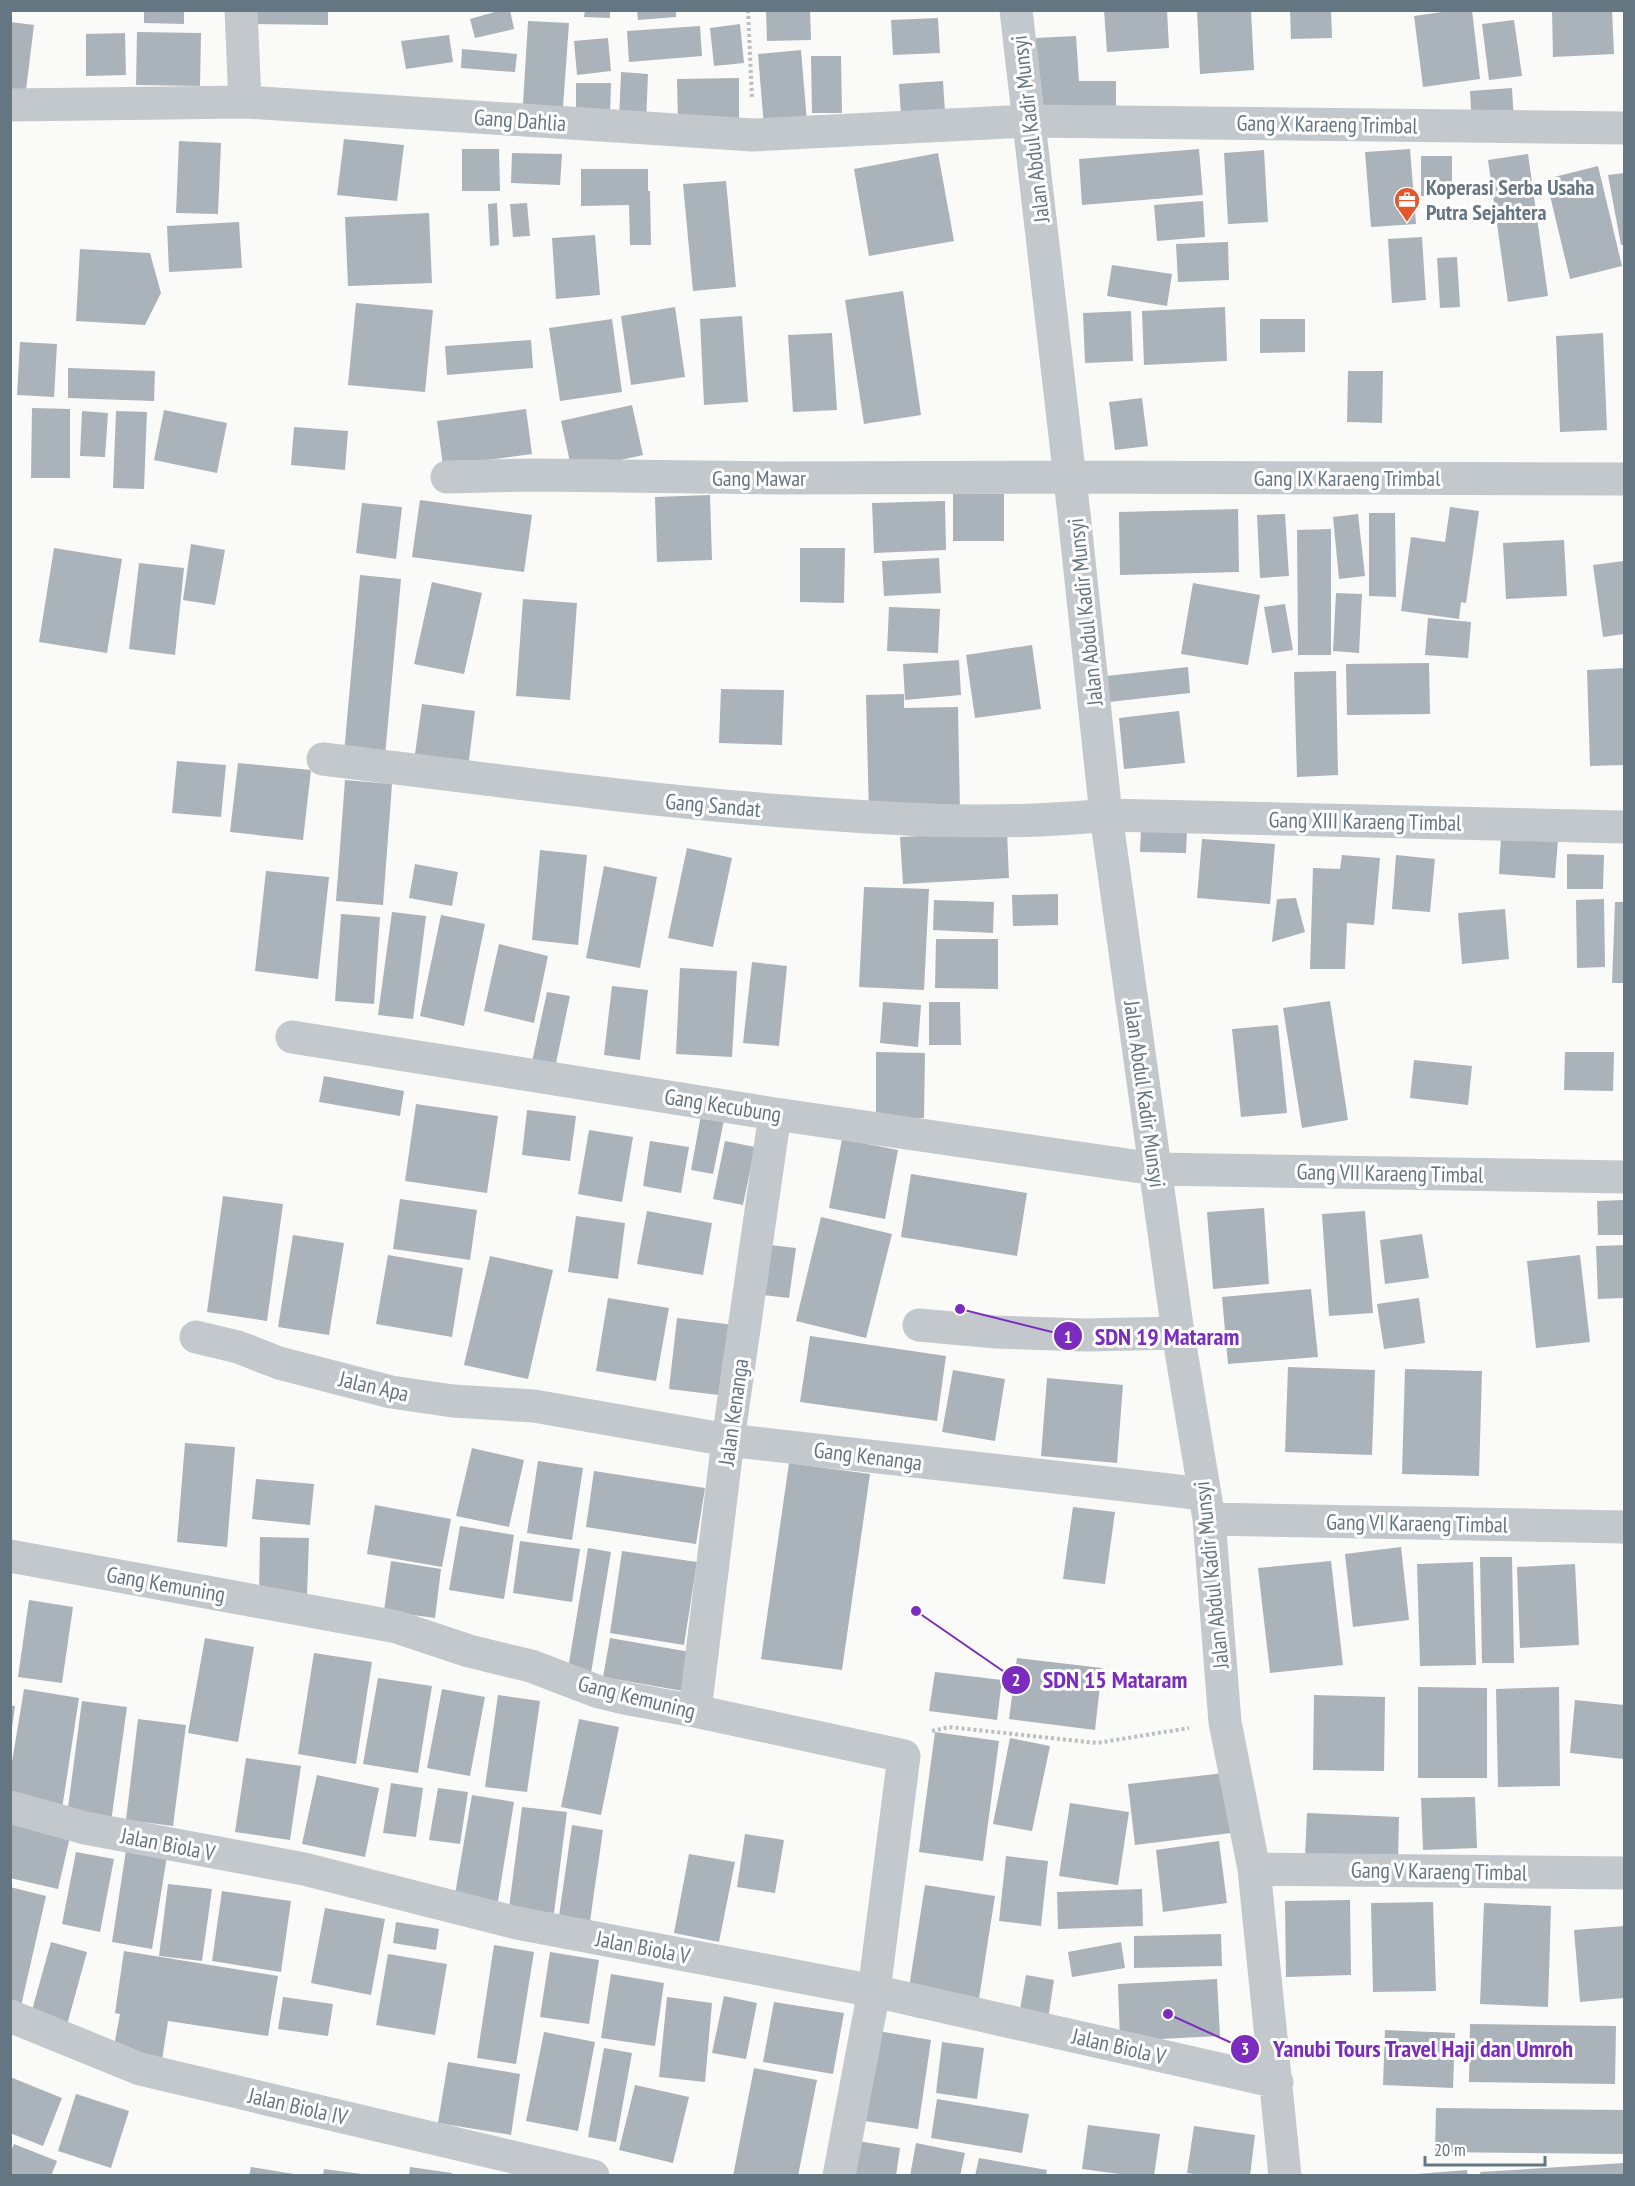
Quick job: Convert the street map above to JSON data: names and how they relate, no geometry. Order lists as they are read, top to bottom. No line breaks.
{"streets":{"street":["Gang Dahlia","Gang X Karaeng Trimbal","Jalan Abdul Kadir Munsyi","Gang Mawar","Gang IX Karaeng Trimbal","Gang Sandat","Gang XIII Karaeng Timbal","Gang Kecubung","Gang VII Karaeng Timbal","Jalan Apa","Jalan Kenanga","Gang Kenanga","Gang VI Karaeng Timbal","Gang Kemuning","Jalan Biola V","Gang V Karaeng Timbal","Jalan Biola IV"]},"crossings":[["Gang Dahlia","Gang X Karaeng Trimbal"],["Gang Dahlia","Jalan Abdul Kadir Munsyi"],["Gang X Karaeng Trimbal","Jalan Abdul Kadir Munsyi"],["Jalan Abdul Kadir Munsyi","Gang Mawar"],["Jalan Abdul Kadir Munsyi","Gang IX Karaeng Trimbal"],["Jalan Abdul Kadir Munsyi","Gang Sandat"],["Jalan Abdul Kadir Munsyi","Gang XIII Karaeng Timbal"],["Jalan Abdul Kadir Munsyi","Gang Kecubung"],["Jalan Abdul Kadir Munsyi","Gang VII Karaeng Timbal"],["Jalan Abdul Kadir Munsyi","Gang Kenanga"],["Jalan Abdul Kadir Munsyi","Gang VI Karaeng Timbal"],["Jalan Abdul Kadir Munsyi","Jalan Biola V"],["Jalan Abdul Kadir Munsyi","Gang V Karaeng Timbal"],["Gang Mawar","Gang IX Karaeng Trimbal"],["Gang Sandat","Gang XIII Karaeng Timbal"],["Gang Kecubung","Gang VII Karaeng Timbal"],["Gang Kecubung","Jalan Kenanga"],["Jalan Apa","Gang Kenanga"],["Jalan Kenanga","Gang Kenanga"],["Jalan Kenanga","Gang Kemuning"],["Gang Kenanga","Gang VI Karaeng Timbal"]],"places":{"office":["Koperasi Serba Usaha Putra Sejahtera"],"other":["SDN 19 Mataram","SDN 15 Mataram","Yanubi Tours Travel Haji dan Umroh"]},"scale_bar":"20 m"}
